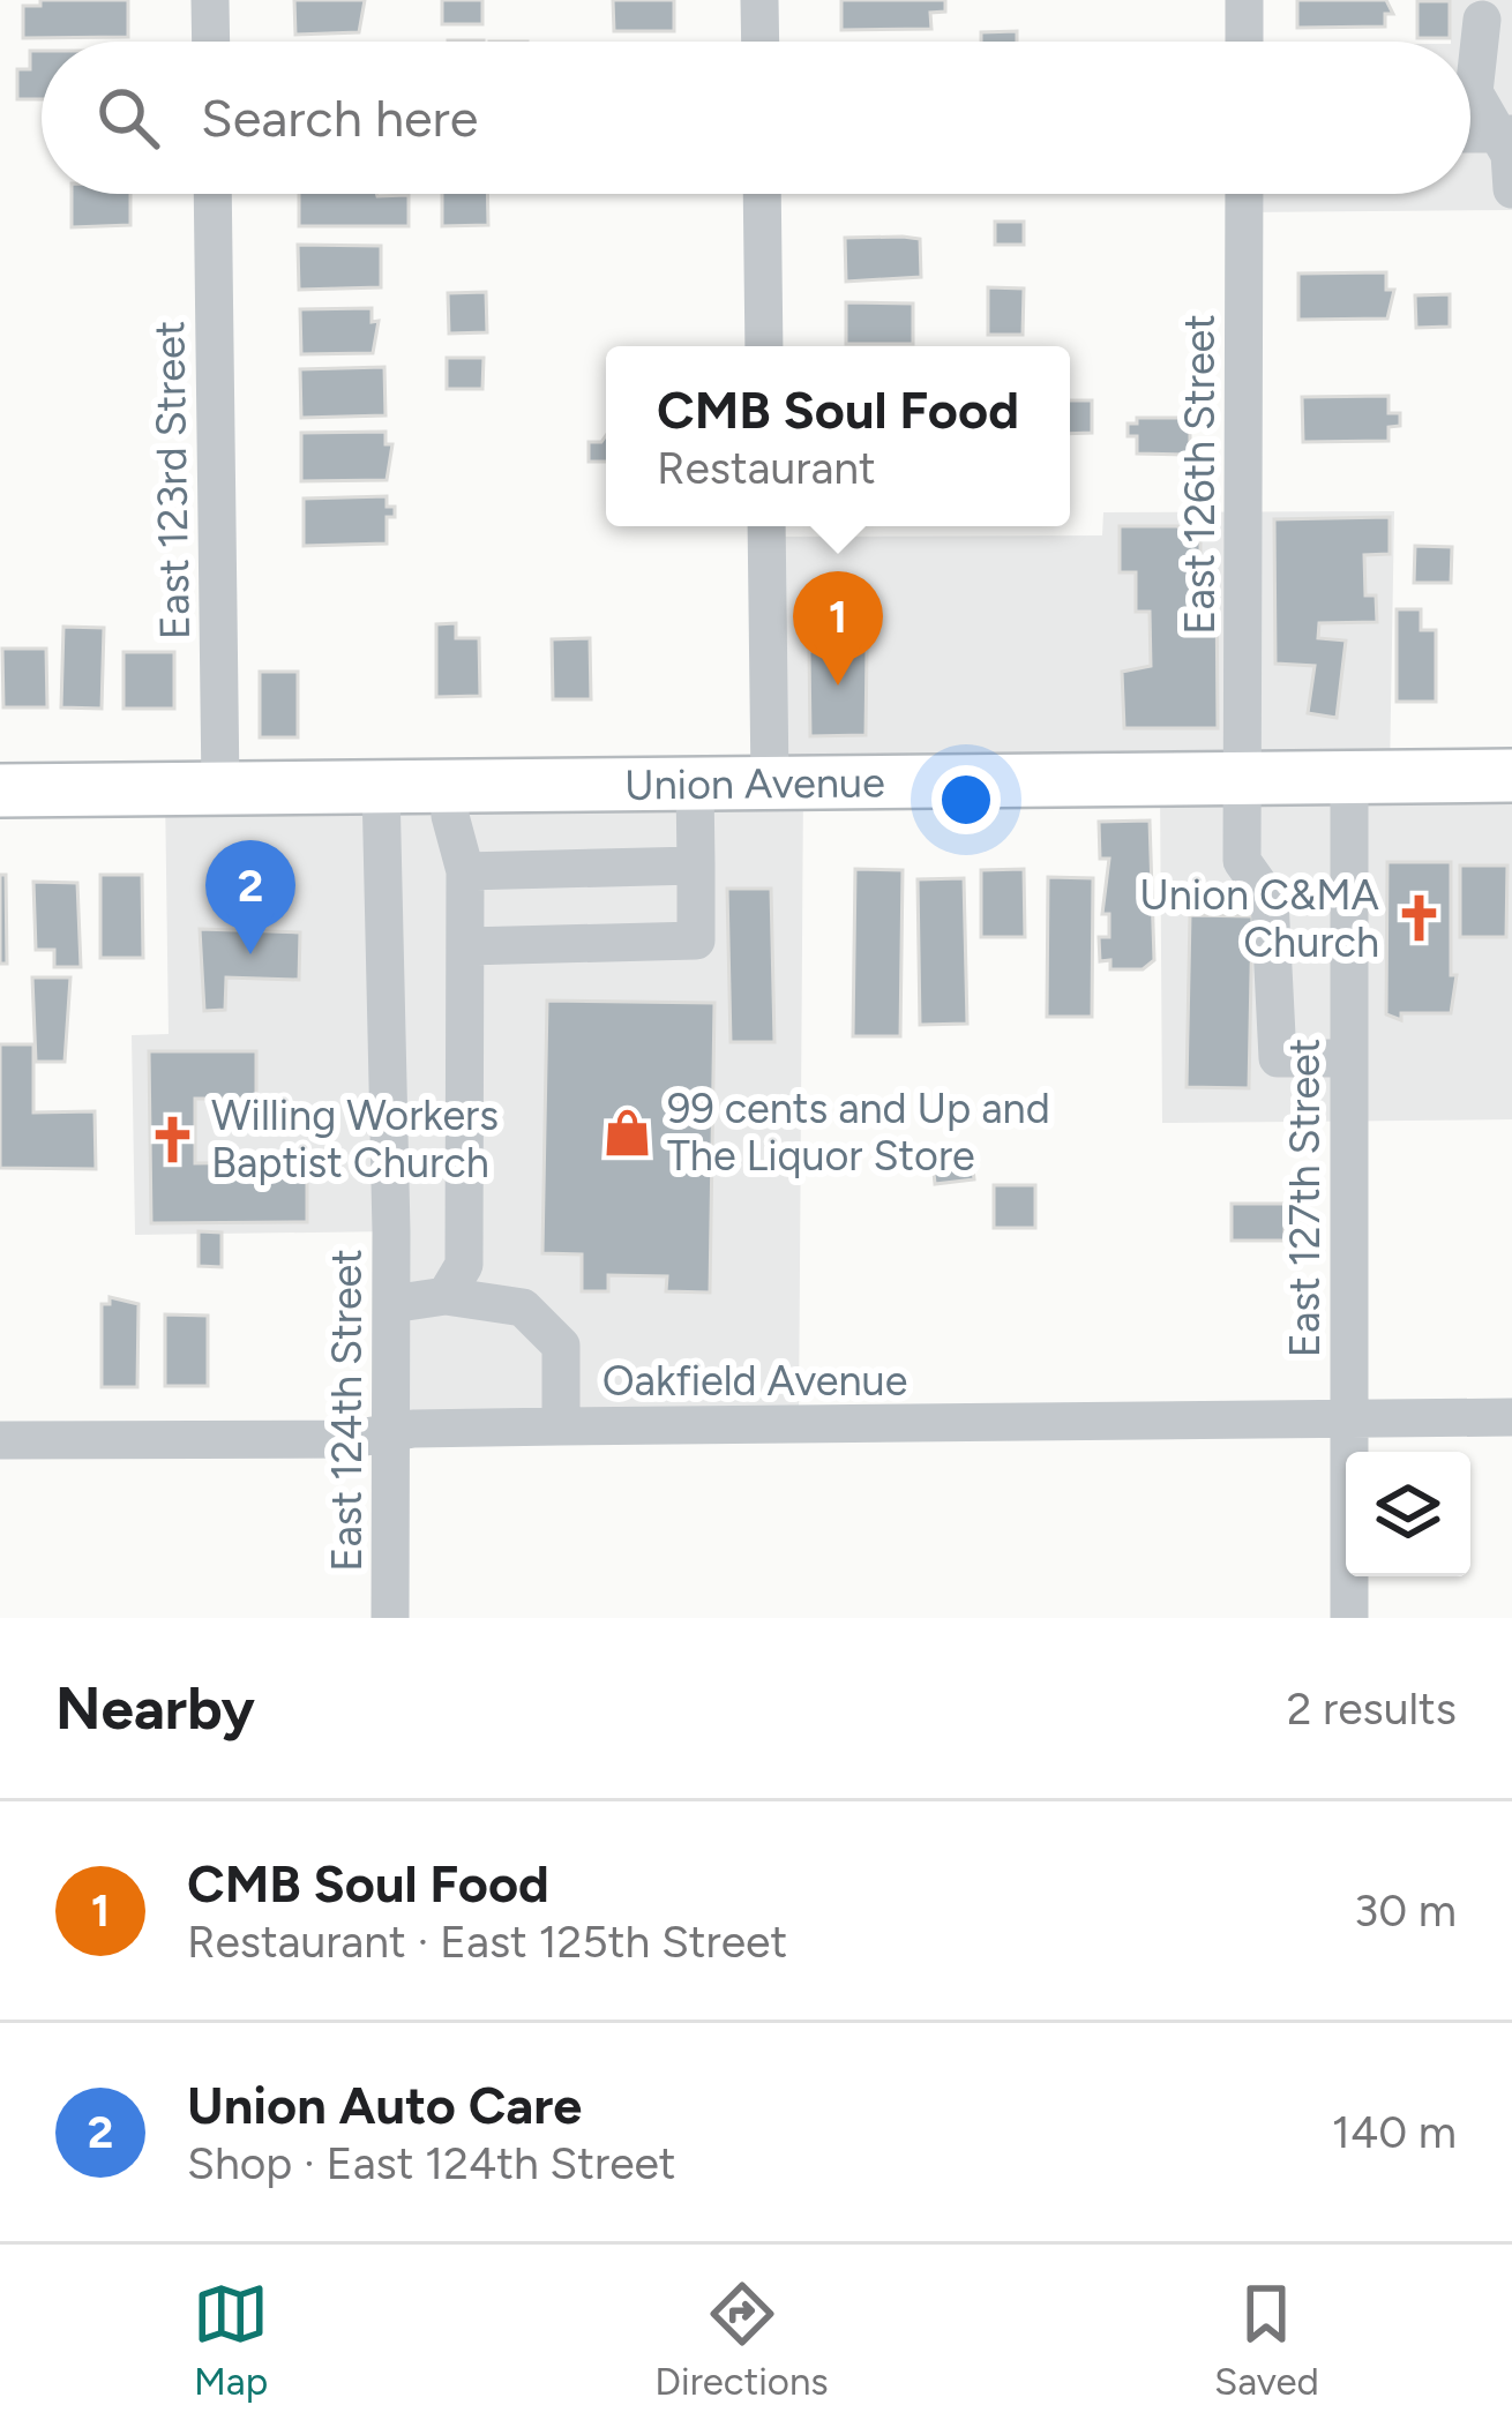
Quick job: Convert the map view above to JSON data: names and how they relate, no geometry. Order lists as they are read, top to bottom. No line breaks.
{"streets":{"main road":["Union Avenue"],"street":["East 126th Street","East 123rd Street","East 127th Street","Oakfield Avenue","East 124th Street"]},"crossings":[["East 126th Street","Union Avenue"],["East 126th Street","East 127th Street"],["East 123rd Street","Union Avenue"],["Union Avenue","East 127th Street"],["Union Avenue","East 124th Street"],["East 127th Street","Oakfield Avenue"],["Oakfield Avenue","East 124th Street"]],"places":{"church":["Union C&MA Church","Willing Workers Baptist Church"],"shop":["99 cents and Up and The Liquor Store"]},"page":{"search":"Search here","popup":["CMB Soul Food","Restaurant"],"pins":["1","2"],"heading":["Nearby","2 results"],"list":[{"mark":"1","name":"CMB Soul Food","note":"Restaurant · East 125th Street","value":"30 m"},{"mark":"2","name":"Union Auto Care","note":"Shop · East 124th Street","value":"140 m"}],"nav":["Map","Directions","Saved"]}}
